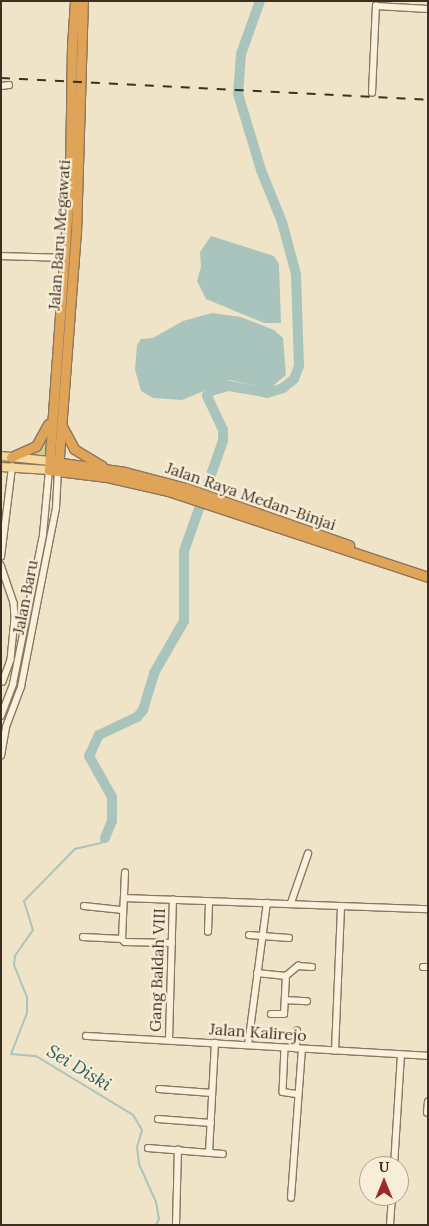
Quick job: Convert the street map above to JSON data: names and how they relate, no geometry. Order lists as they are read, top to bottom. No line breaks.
{"streets":{"highway":["Jalan Baru Megawati","Jalan Raya Medan-Binjai"],"street":["Jalan Baru","Gang Baldah VIII","Jalan Kalirejo"]},"crossings":[["Jalan Baru Megawati","Jalan Raya Medan-Binjai"],["Jalan Baru Megawati","Jalan Baru"],["Jalan Raya Medan-Binjai","Jalan Baru"],["Gang Baldah VIII","Jalan Kalirejo"]],"water":["Sei Diski"],"north":"top"}
